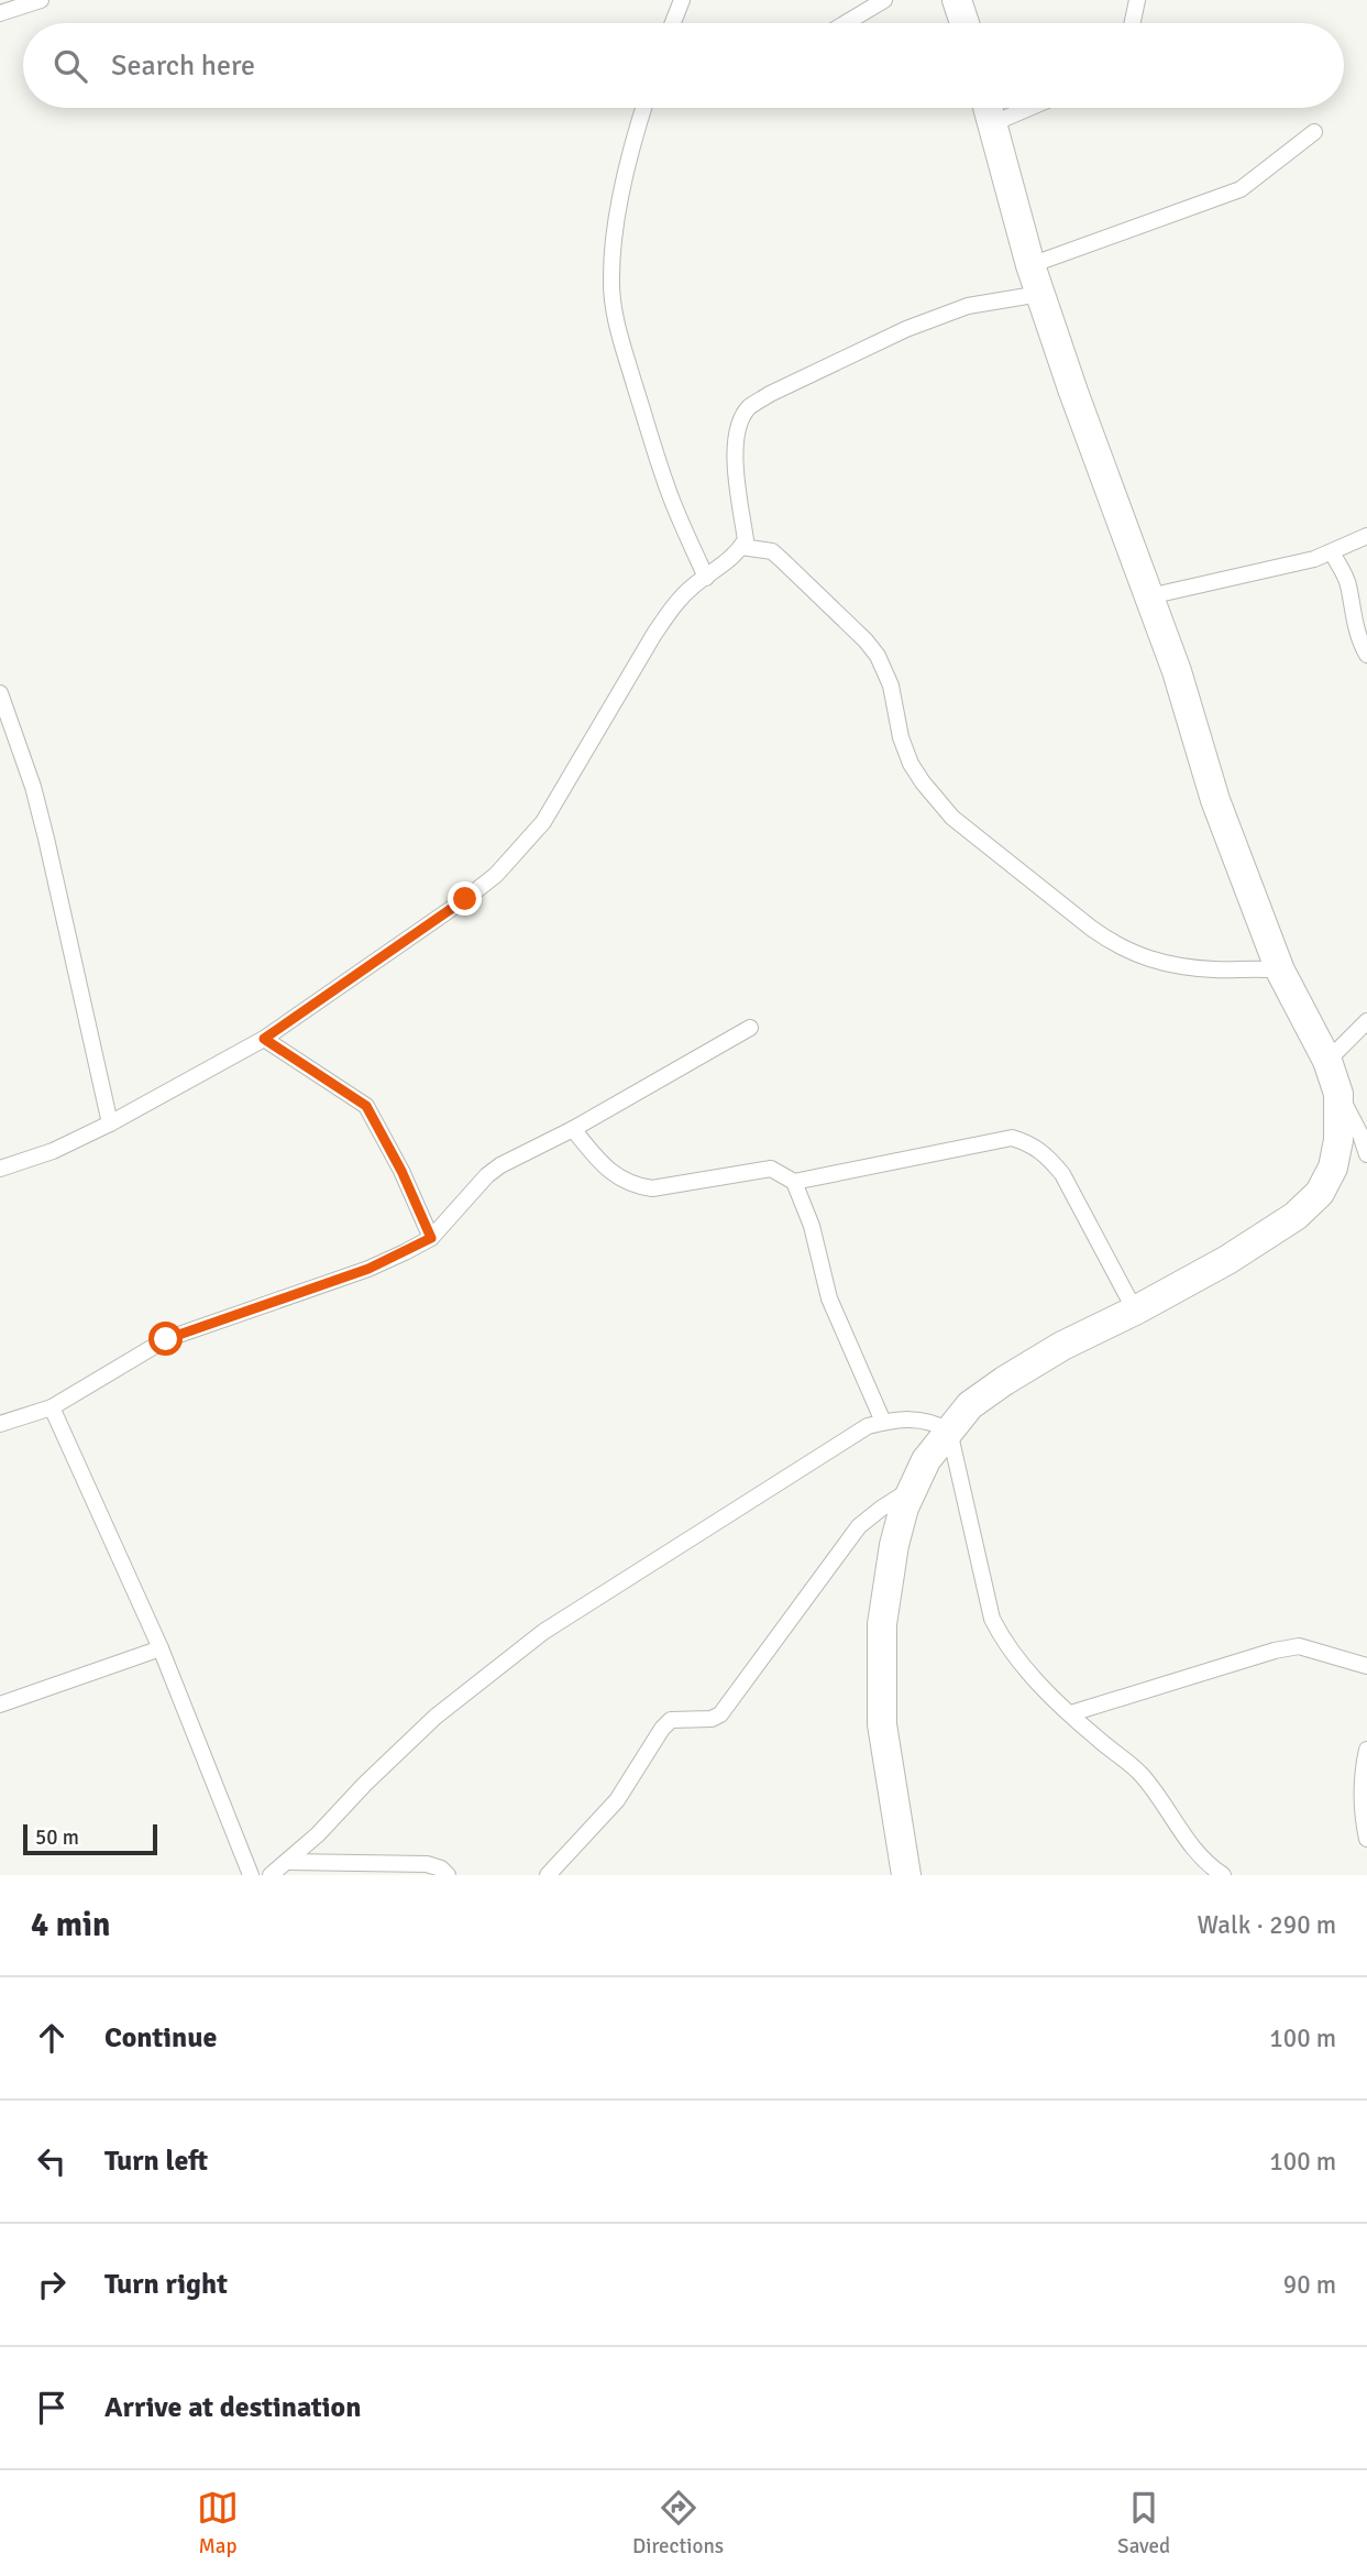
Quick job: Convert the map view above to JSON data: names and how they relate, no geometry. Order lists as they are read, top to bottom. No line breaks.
{"scale_bar":"50 m","page":{"search":"Search here","scale":"50 m","heading":["4 min","Walk · 290 m"],"list":[["Continue","100 m"],["Turn left","100 m"],["Turn right","90 m"],"Arrive at destination"],"nav":["Map","Directions","Saved"]}}
